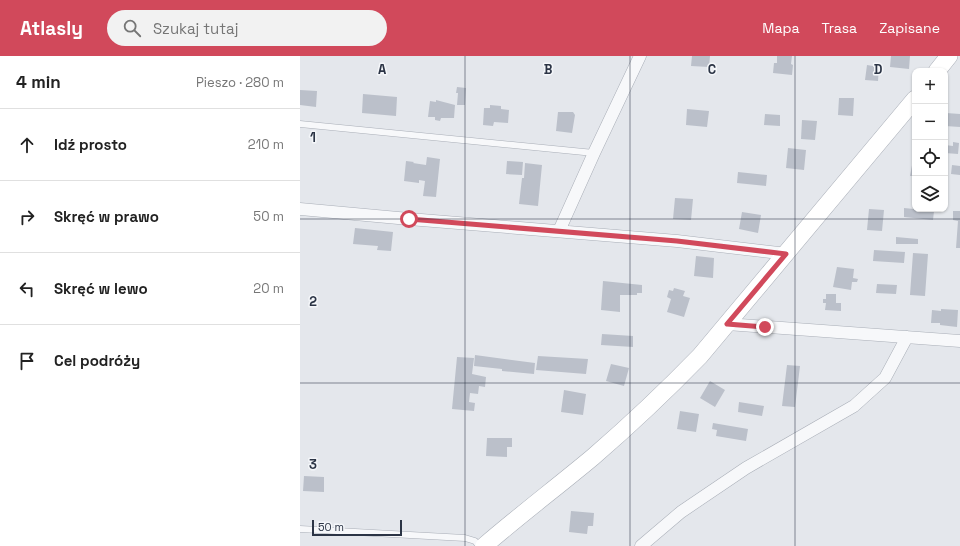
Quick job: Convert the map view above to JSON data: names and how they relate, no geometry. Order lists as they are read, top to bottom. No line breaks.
{"scale_bar":"50 m","page":{"header":"Atlasly","search":"Szukaj tutaj","nav":["Mapa","Trasa","Zapisane"],"heading":["4 min","Pieszo · 280 m"],"map_buttons":["+","−"],"list":[["Idź prosto","210 m"],["Skręć w prawo","50 m"],["Skręć w lewo","20 m"],"Cel podróży"],"scale":"50 m"},"grid":{"columns":["A","B","C","D"],"rows":["1","2","3"]}}
